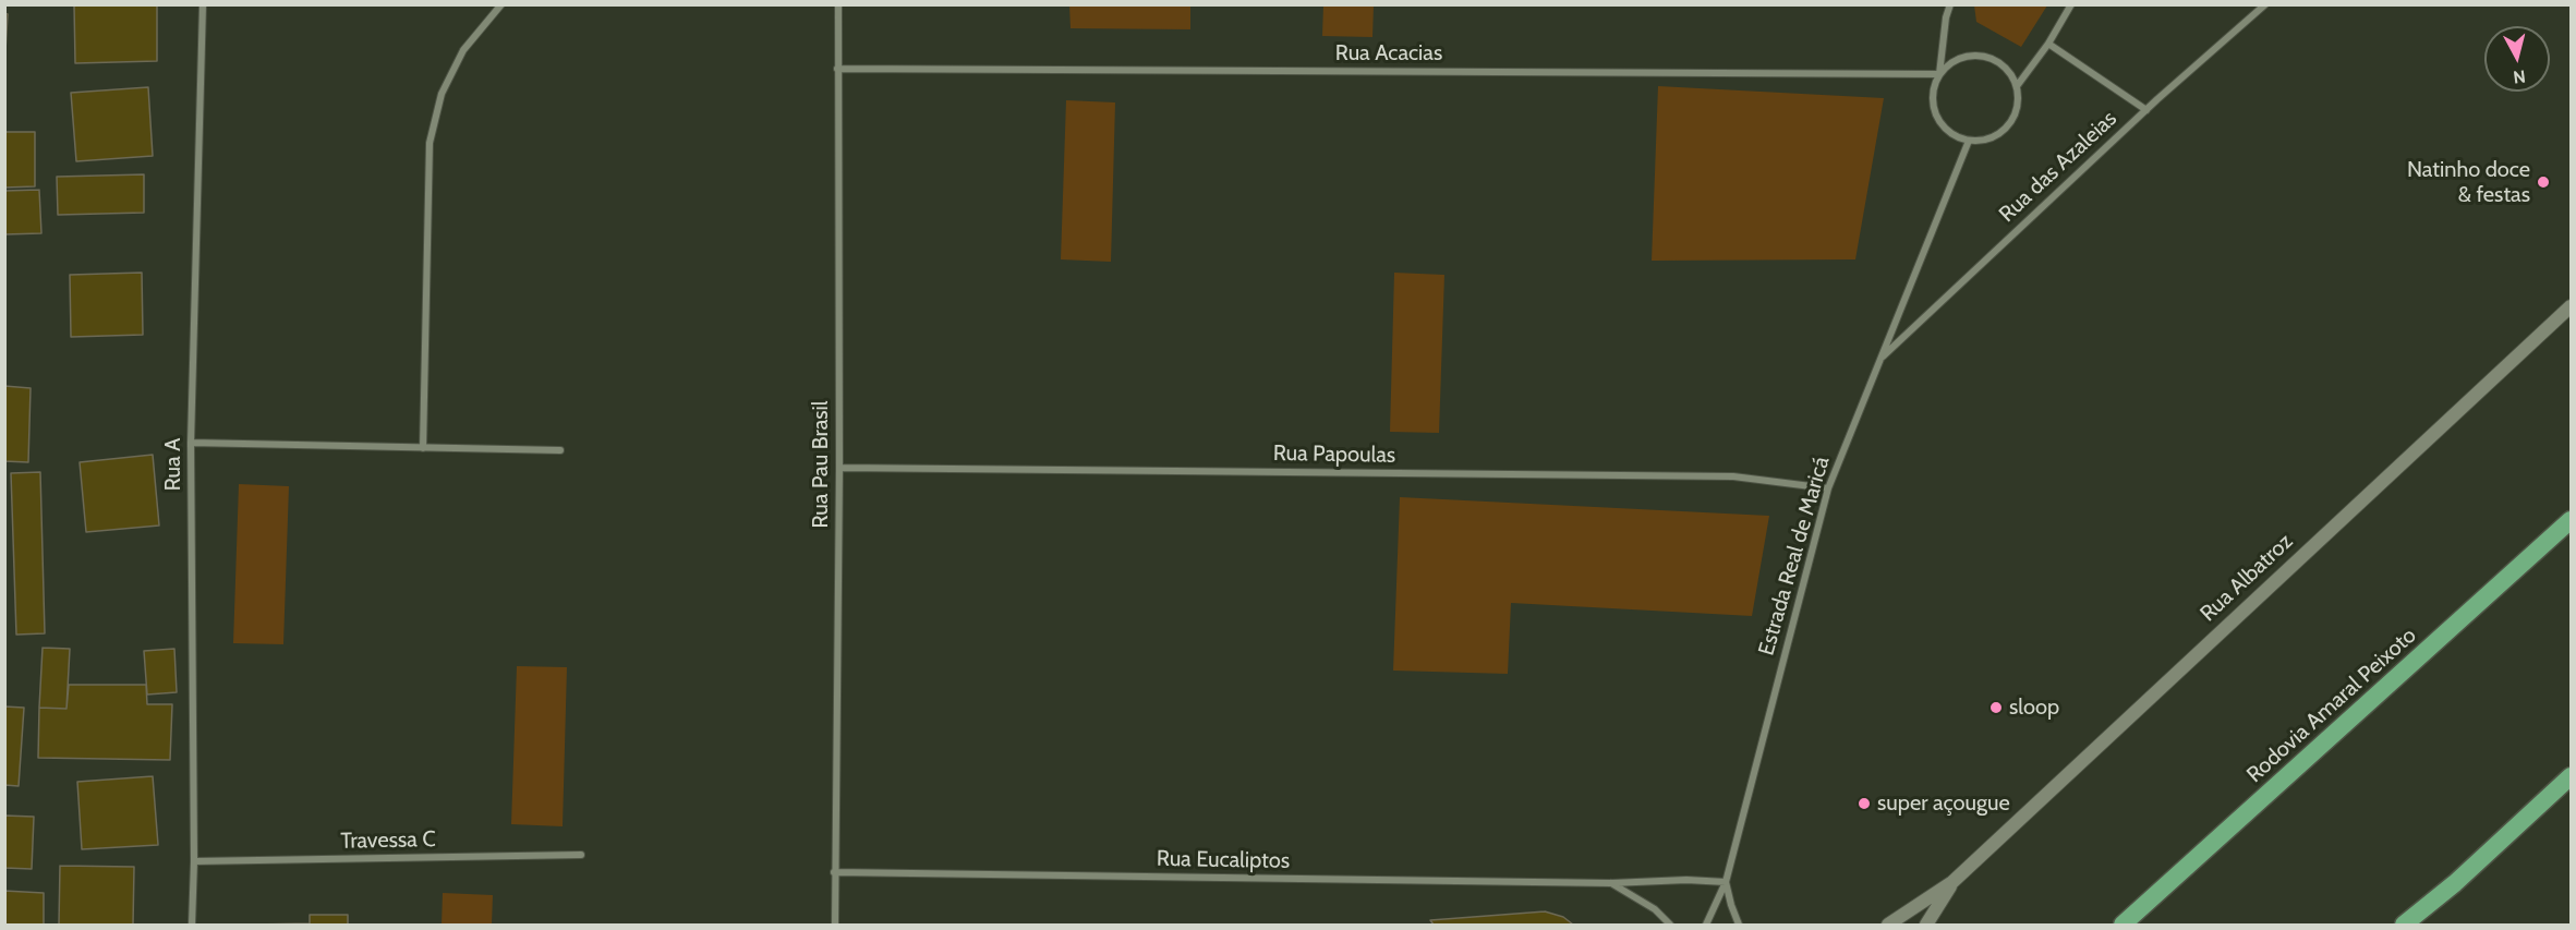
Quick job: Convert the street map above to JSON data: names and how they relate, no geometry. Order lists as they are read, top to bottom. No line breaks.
{"streets":{"highway":["Rodovia Amaral Peixoto"],"main road":["Rua Albatroz"],"street":["Rua Acacias","Rua das Azaleias","Rua Papoulas","Rua A","Rua Pau Brasil","Estrada Real de Maricá","Travessa C","Rua Eucaliptos"]},"crossings":[["Rua Acacias","Rua Pau Brasil"],["Rua Acacias","Estrada Real de Maricá"],["Rua das Azaleias","Estrada Real de Maricá"],["Rua Papoulas","Rua Pau Brasil"],["Rua Papoulas","Estrada Real de Maricá"],["Rua A","Travessa C"],["Rua Pau Brasil","Rua Eucaliptos"],["Estrada Real de Maricá","Rua Eucaliptos"]],"places":["Natinho doce & festas","sloop","super açougue"],"north":"bottom"}
